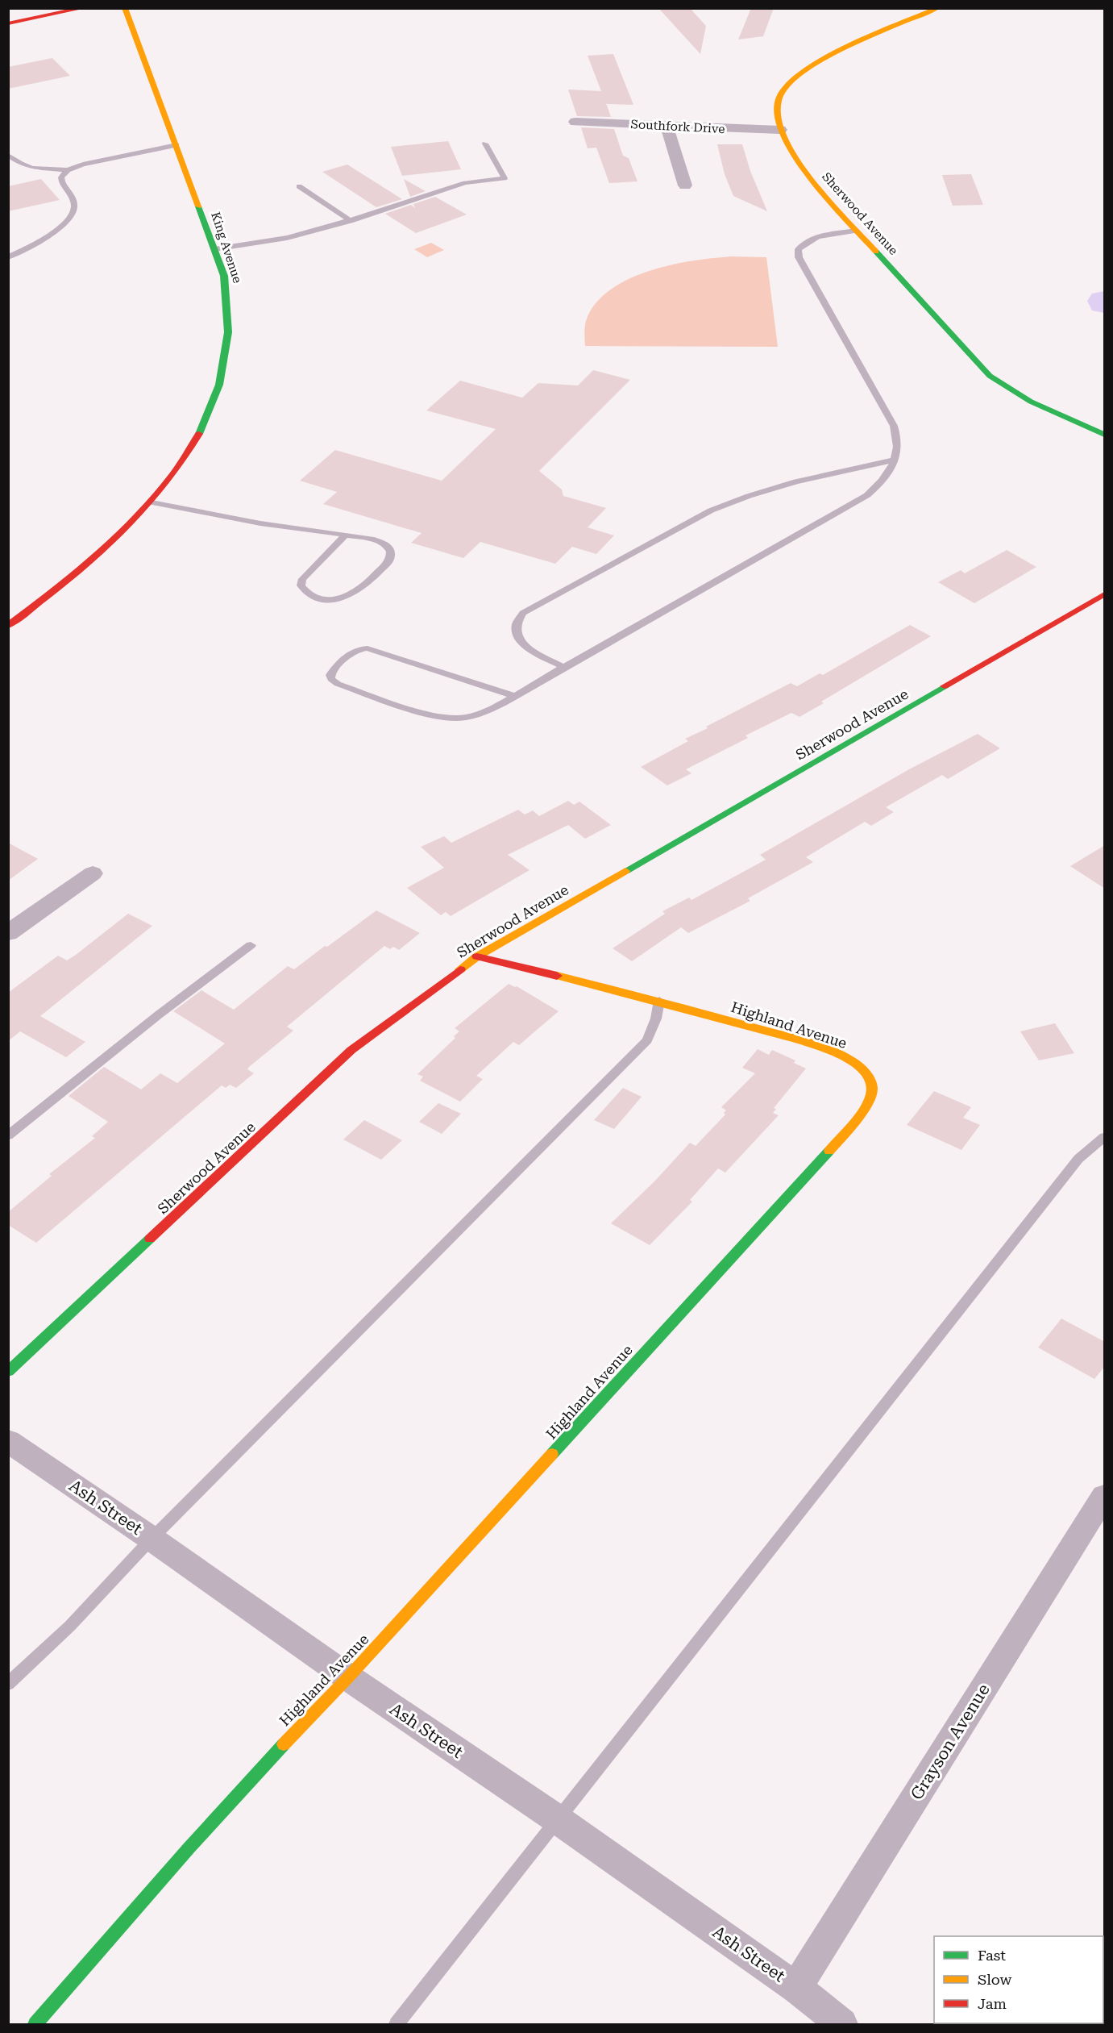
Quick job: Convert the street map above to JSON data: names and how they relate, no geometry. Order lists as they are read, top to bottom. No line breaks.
{"streets":{"street":["Southfork Drive","Sherwood Avenue","King Avenue","Highland Avenue","Ash Street","Grayson Avenue"]},"crossings":[["Southfork Drive","Sherwood Avenue"],["Sherwood Avenue","Highland Avenue"],["Highland Avenue","Ash Street"],["Ash Street","Grayson Avenue"]],"legend":["Fast","Slow","Jam"]}
